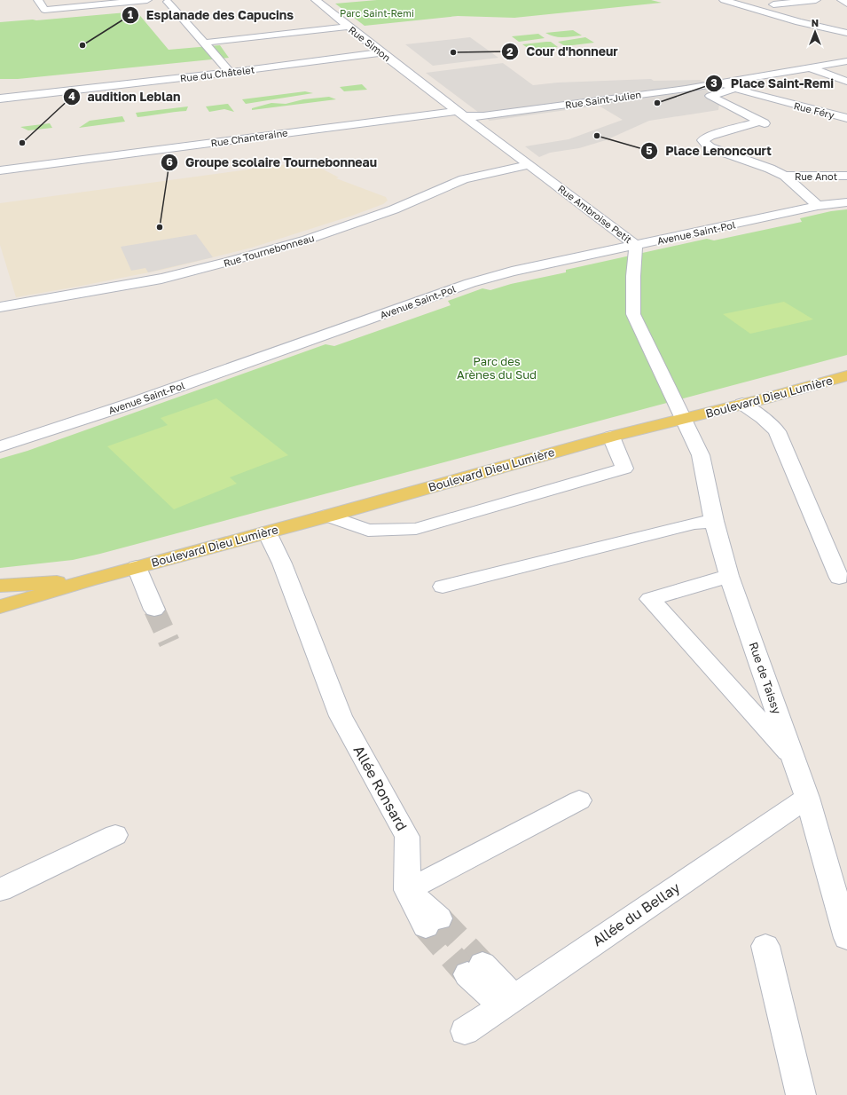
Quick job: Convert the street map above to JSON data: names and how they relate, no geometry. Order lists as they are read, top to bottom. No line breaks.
{"streets":{"main road":["Boulevard Dieu Lumière"],"street":["Rue Simon","Rue du Châtelet","Rue Saint-Julien","Rue Féry","Rue Chanteraine","Rue Anot","Rue Ambroise Petit","Avenue Saint-Pol","Rue Tournebonneau","Rue de Taissy","Allée Ronsard","Allée du Bellay"]},"crossings":[["Rue Simon","Rue du Châtelet"],["Rue Simon","Rue Saint-Julien"],["Rue Simon","Rue Chanteraine"],["Rue Simon","Rue Ambroise Petit"],["Rue Saint-Julien","Rue Féry"],["Rue Saint-Julien","Rue Chanteraine"],["Rue Saint-Julien","Rue Ambroise Petit"],["Rue Chanteraine","Rue Ambroise Petit"],["Rue Ambroise Petit","Avenue Saint-Pol"],["Rue Ambroise Petit","Rue Tournebonneau"],["Rue Ambroise Petit","Boulevard Dieu Lumière"],["Rue Ambroise Petit","Rue de Taissy"],["Boulevard Dieu Lumière","Rue de Taissy"],["Boulevard Dieu Lumière","Allée Ronsard"],["Rue de Taissy","Allée du Bellay"]],"parks":["Parc Saint-Remi","Parc des Arènes du Sud"],"places":["Esplanade des Capucins","Cour d'honneur","Place Saint-Remi","Place Lenoncourt","audition Leblan","Groupe scolaire Tournebonneau"],"north":"top"}
